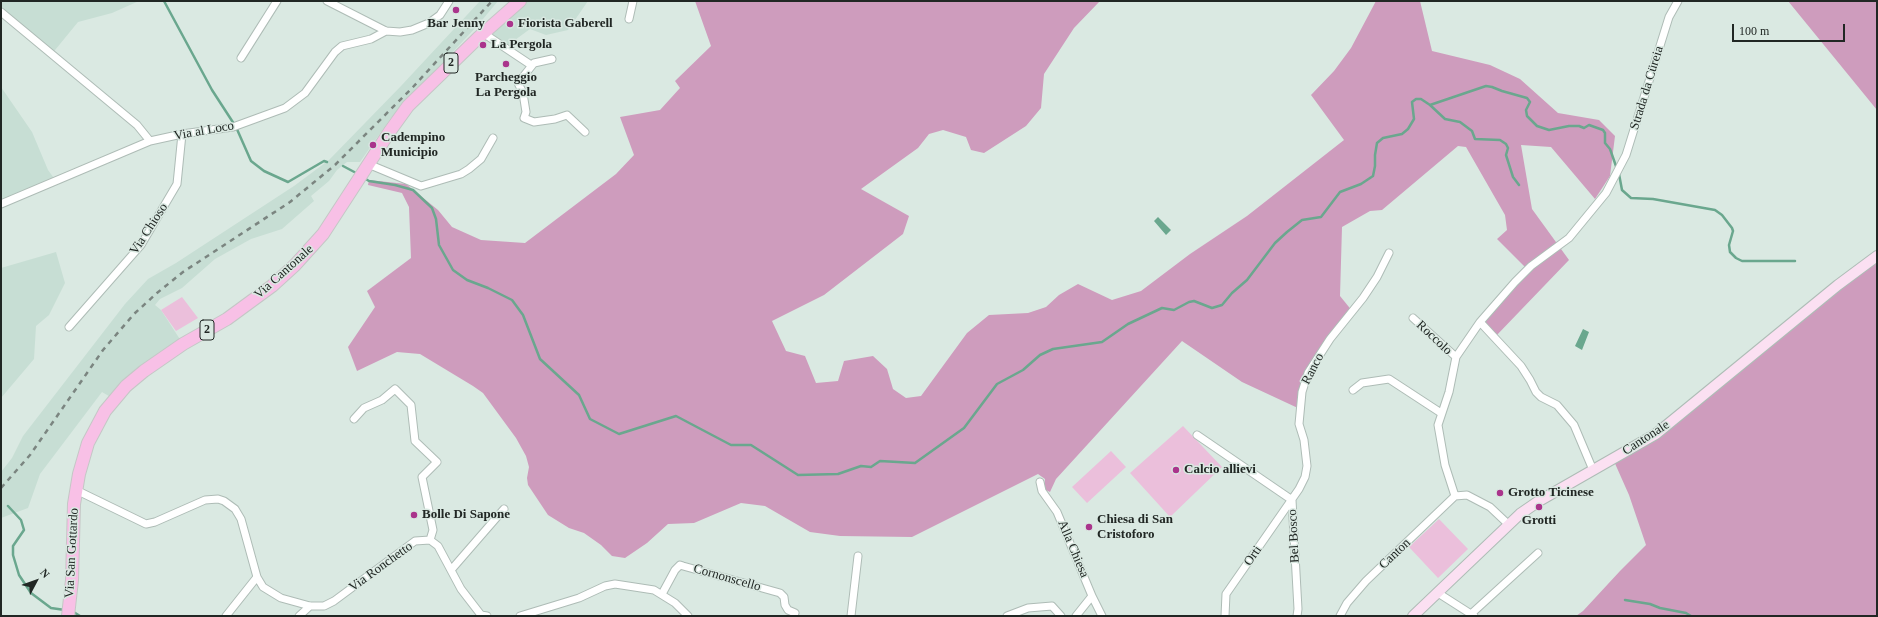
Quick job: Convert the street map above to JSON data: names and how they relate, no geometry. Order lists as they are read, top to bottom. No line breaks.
{"streets":{"main road":["2","Via Cantonale","Via San Gottardo"],"street":["Strada da Cüreia","Via al Loco","Via Chioso","Roccolo","Ranco","Cantonale","Bel Bosco","Alla Chiesa","Canton","Orti","Via Ronchetto","Cornonscello"]},"crossings":[["Via al Loco","Via Chioso"],["Via Cantonale","Via San Gottardo"],["Via Cantonale","Via Ronchetto"],["Ranco","Bel Bosco"],["Ranco","Orti"],["Bel Bosco","Orti"],["Via San Gottardo","Via Ronchetto"]],"places":["Bar Jenny","Fiorista Gaberell","La Pergola","Parcheggio La Pergola","Cadempino Municipio","Calcio allievi","Grotto Ticinese","Grotti","Bolle Di Sapone","Chiesa di San Cristoforo"],"scale_bar":"100 m","north":"top right"}
